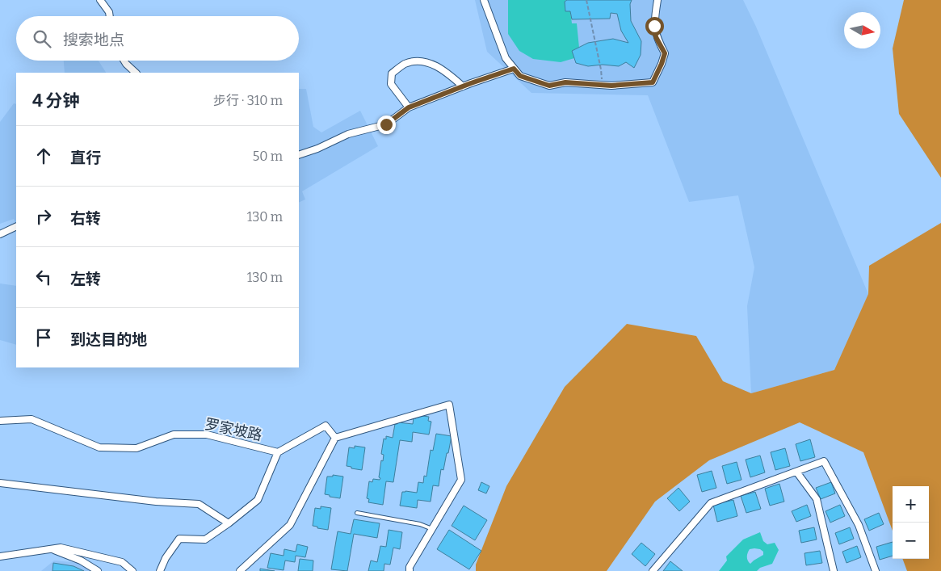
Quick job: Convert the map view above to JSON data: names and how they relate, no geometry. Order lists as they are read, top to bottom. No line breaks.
{"streets":{"street":["罗家坡路"]},"north":"right","page":{"search":"搜索地点","heading":["4 分钟","步行 · 310 m"],"list":[["直行","50 m"],["右转","130 m"],["左转","130 m"],"到达目的地"],"map_buttons":["+","−"]}}
